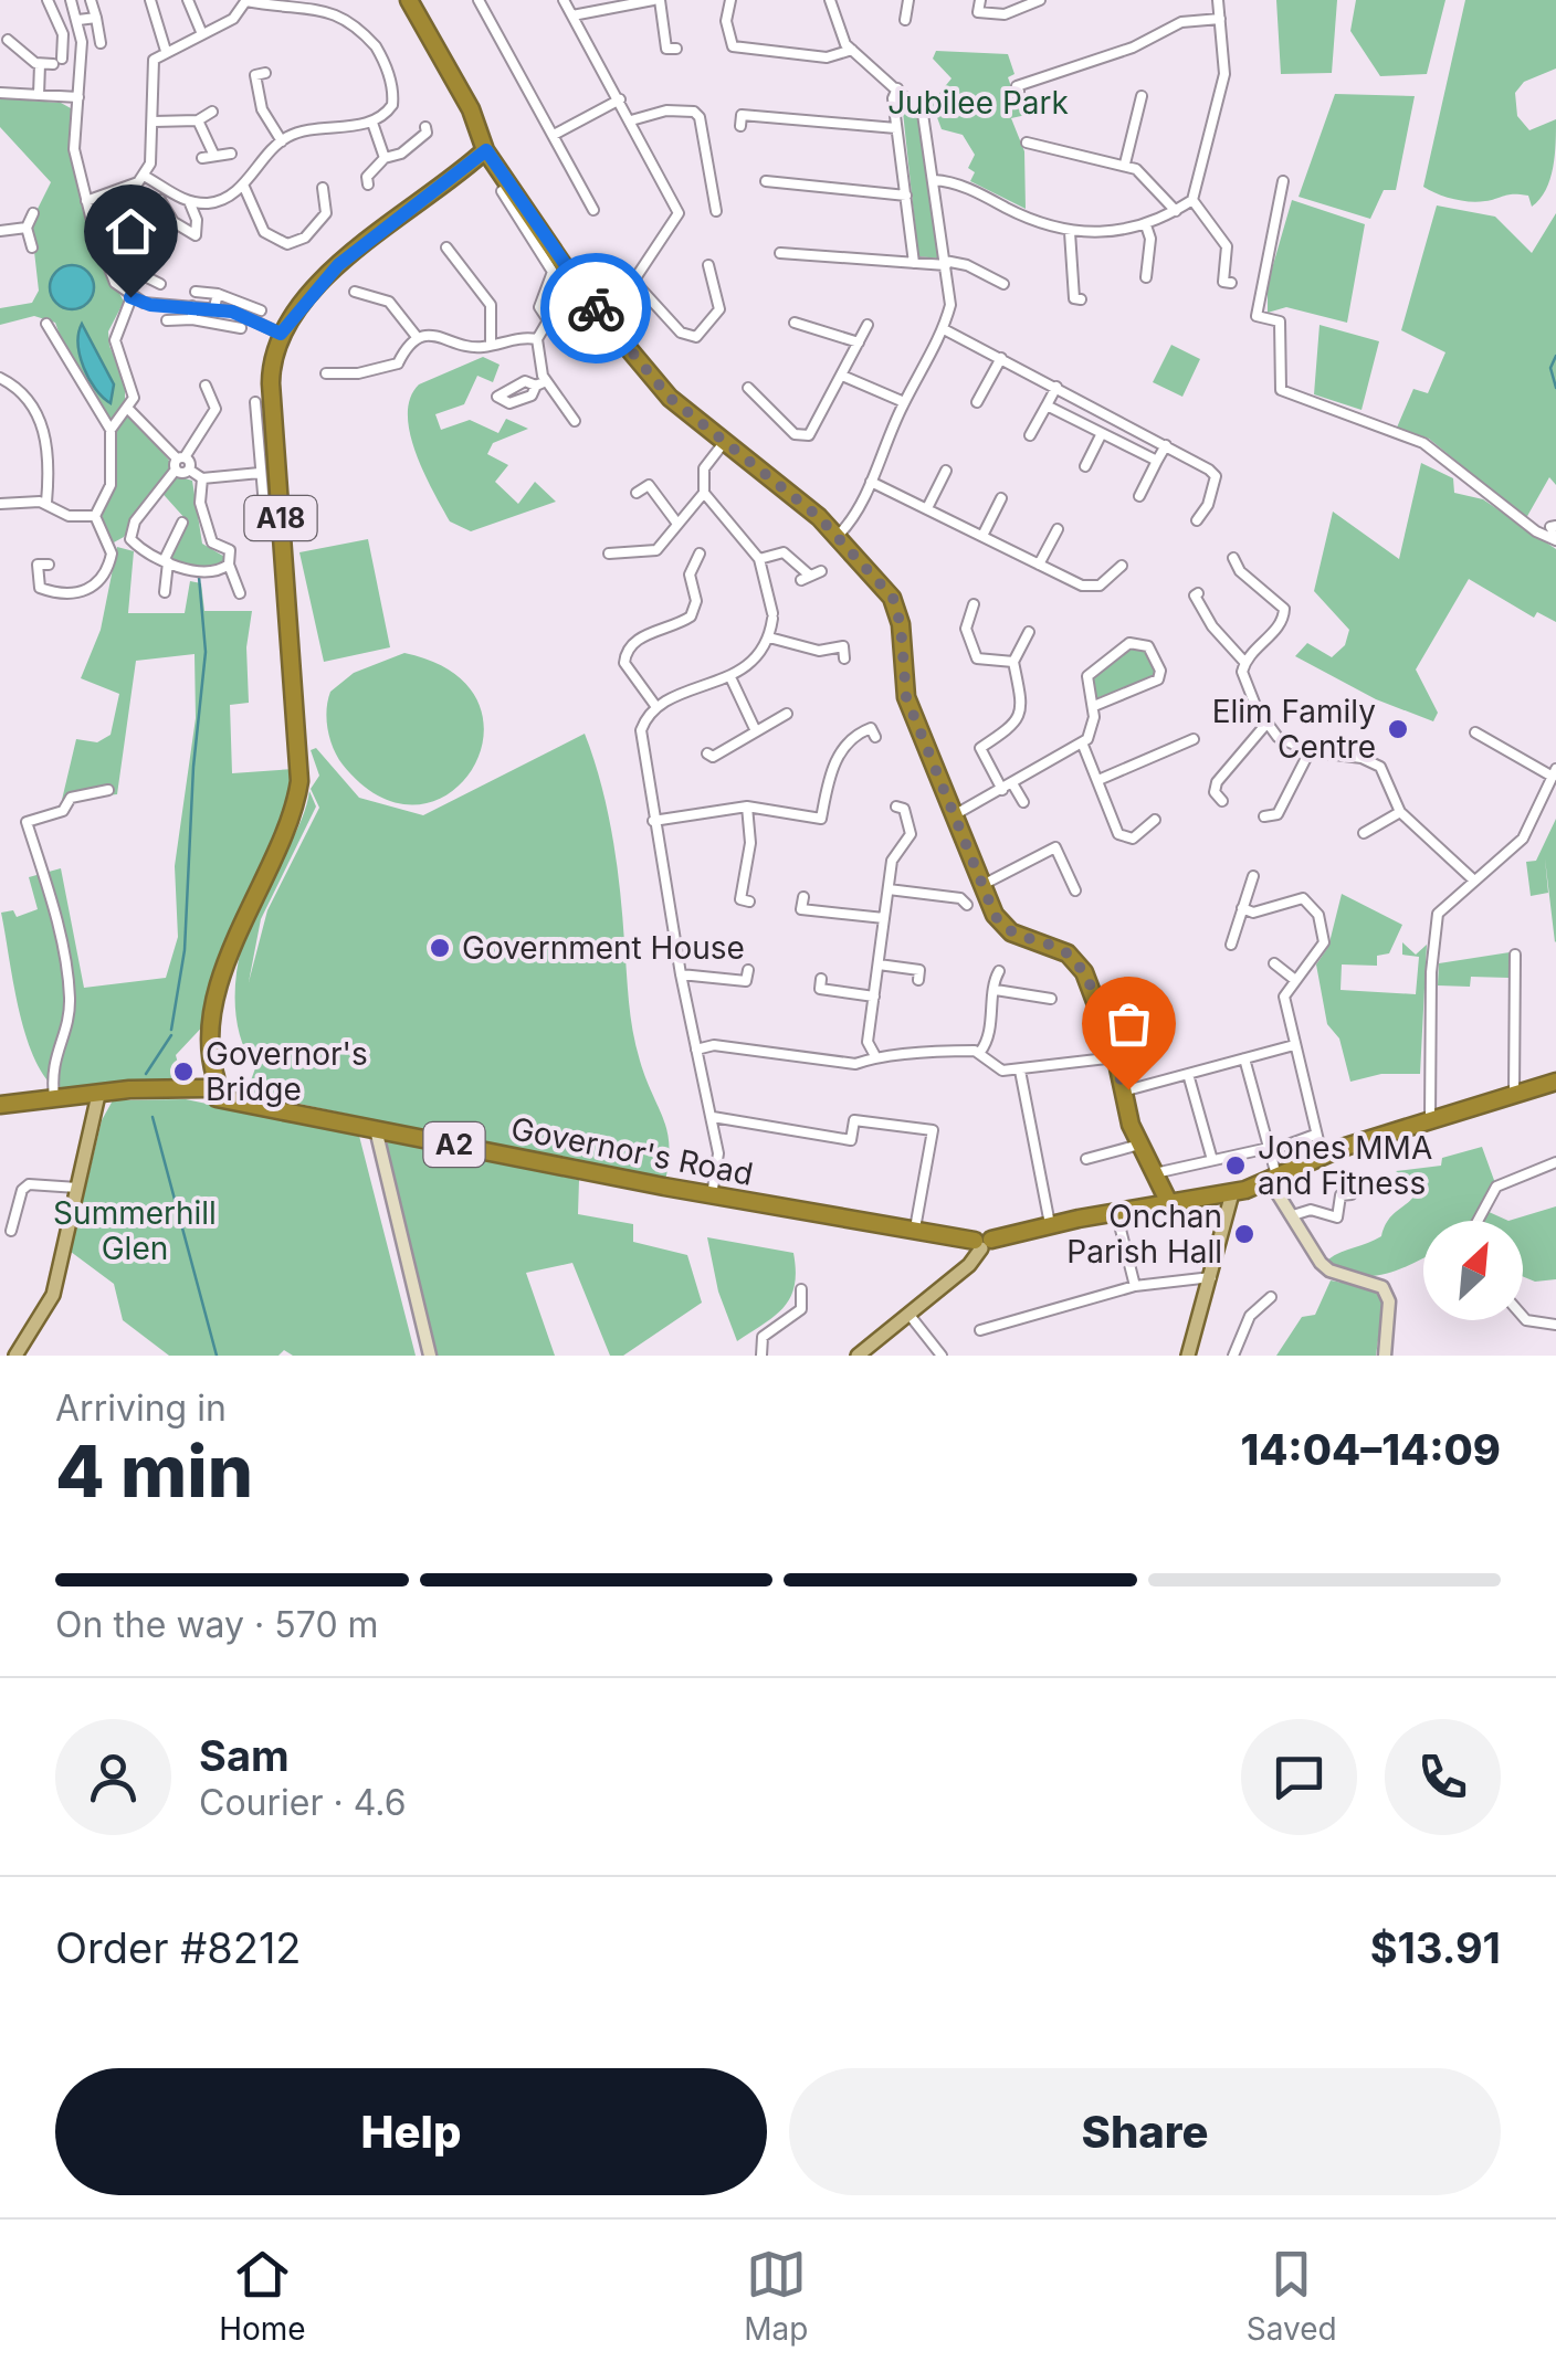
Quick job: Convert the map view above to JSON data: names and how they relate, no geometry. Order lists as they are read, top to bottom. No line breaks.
{"streets":{"highway":["A18","A2","Governor's Road"]},"crossings":[["A18","A2"],["A18","Governor's Road"],["A2","Governor's Road"]],"parks":["Jubilee Park","Summerhill Glen"],"places":["Elim Family Centre","Government House","Governor's Bridge","Jones MMA and Fitness","Onchan Parish Hall"],"north":"top right","page":{"heading":["4 min","Arriving in","14:04–14:09"],"panel":["Sam","Courier · 4.6","Order #8212","$13.91"],"bar":"On the way · 570 m","buttons":["Help","Share"],"tabs":["Home","Map","Saved"]}}
